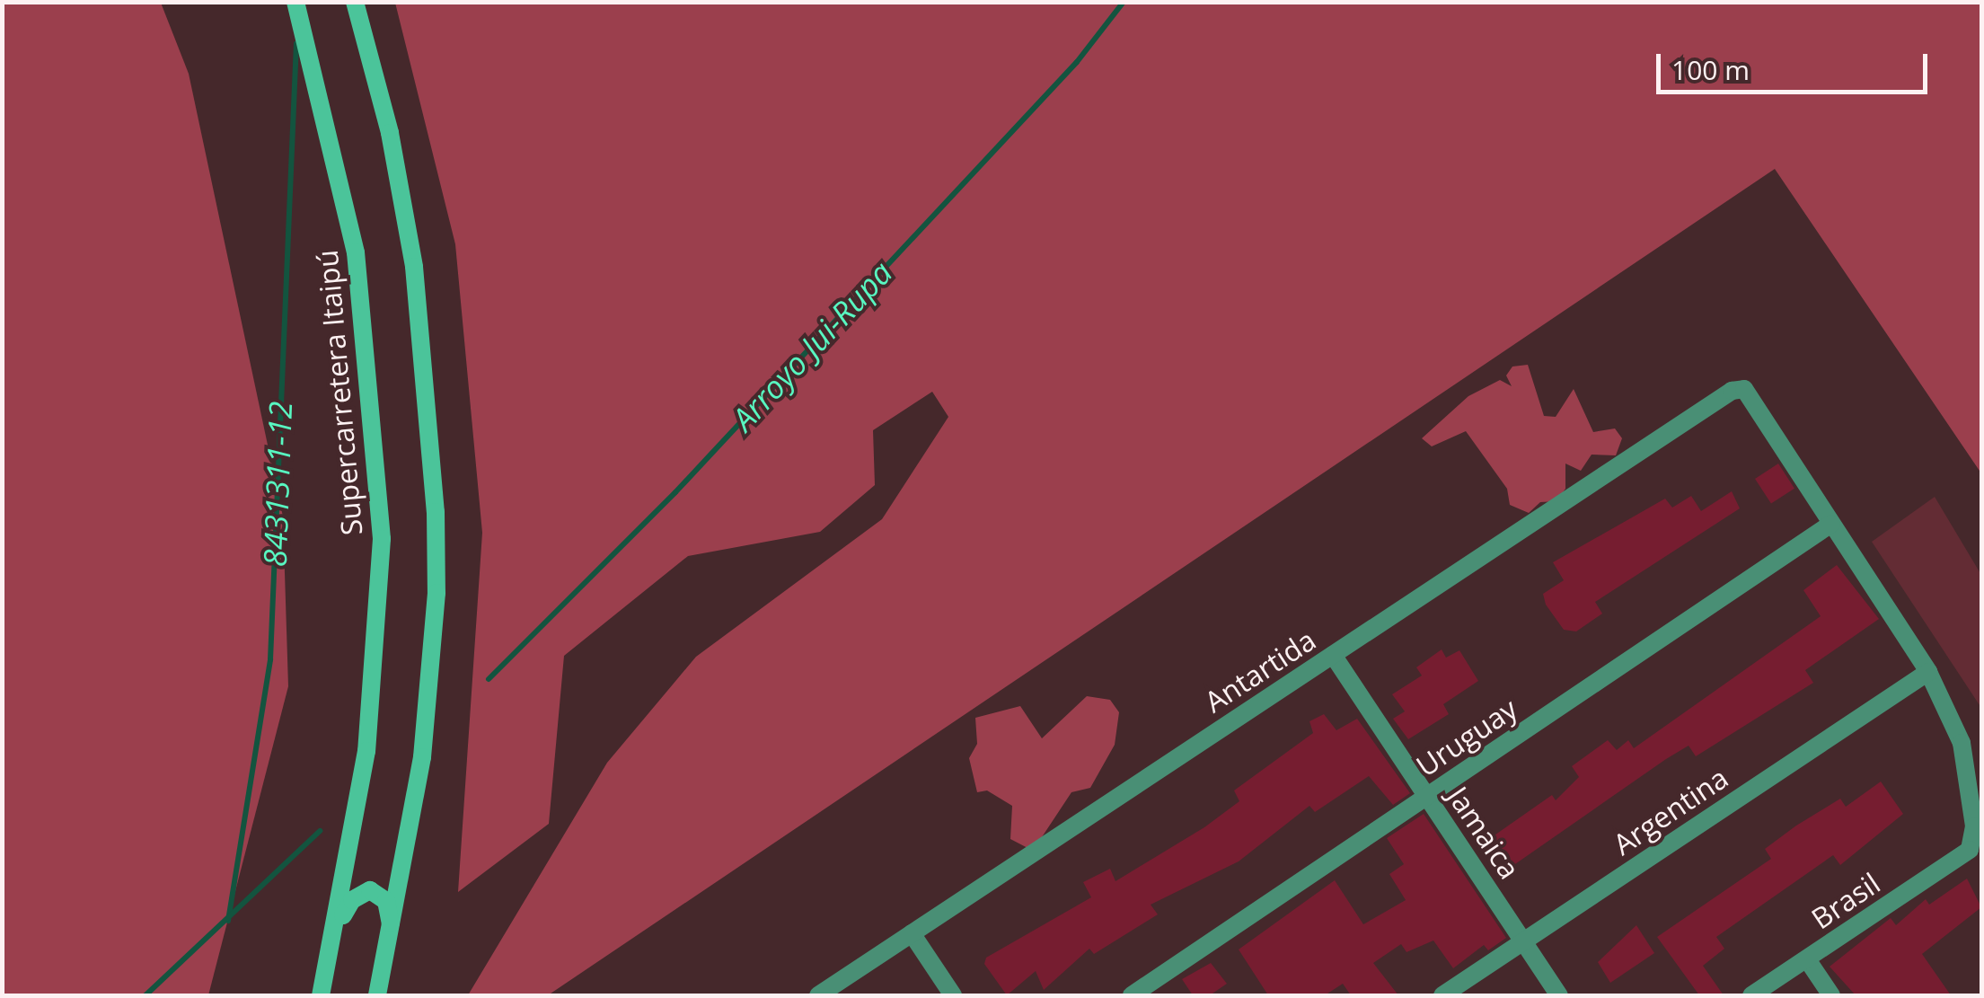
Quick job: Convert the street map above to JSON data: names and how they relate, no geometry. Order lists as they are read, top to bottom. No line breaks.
{"streets":{"street":["Supercarretera Itaipú","Antartida","Uruguay","Argentina","Jamaica","Brasil"]},"crossings":[["Antartida","Uruguay"],["Antartida","Jamaica"],["Uruguay","Jamaica"],["Argentina","Jamaica"],["Argentina","Brasil"]],"water":["Arroyo Jui-Rupa","8431311-12"],"scale_bar":"100 m"}
